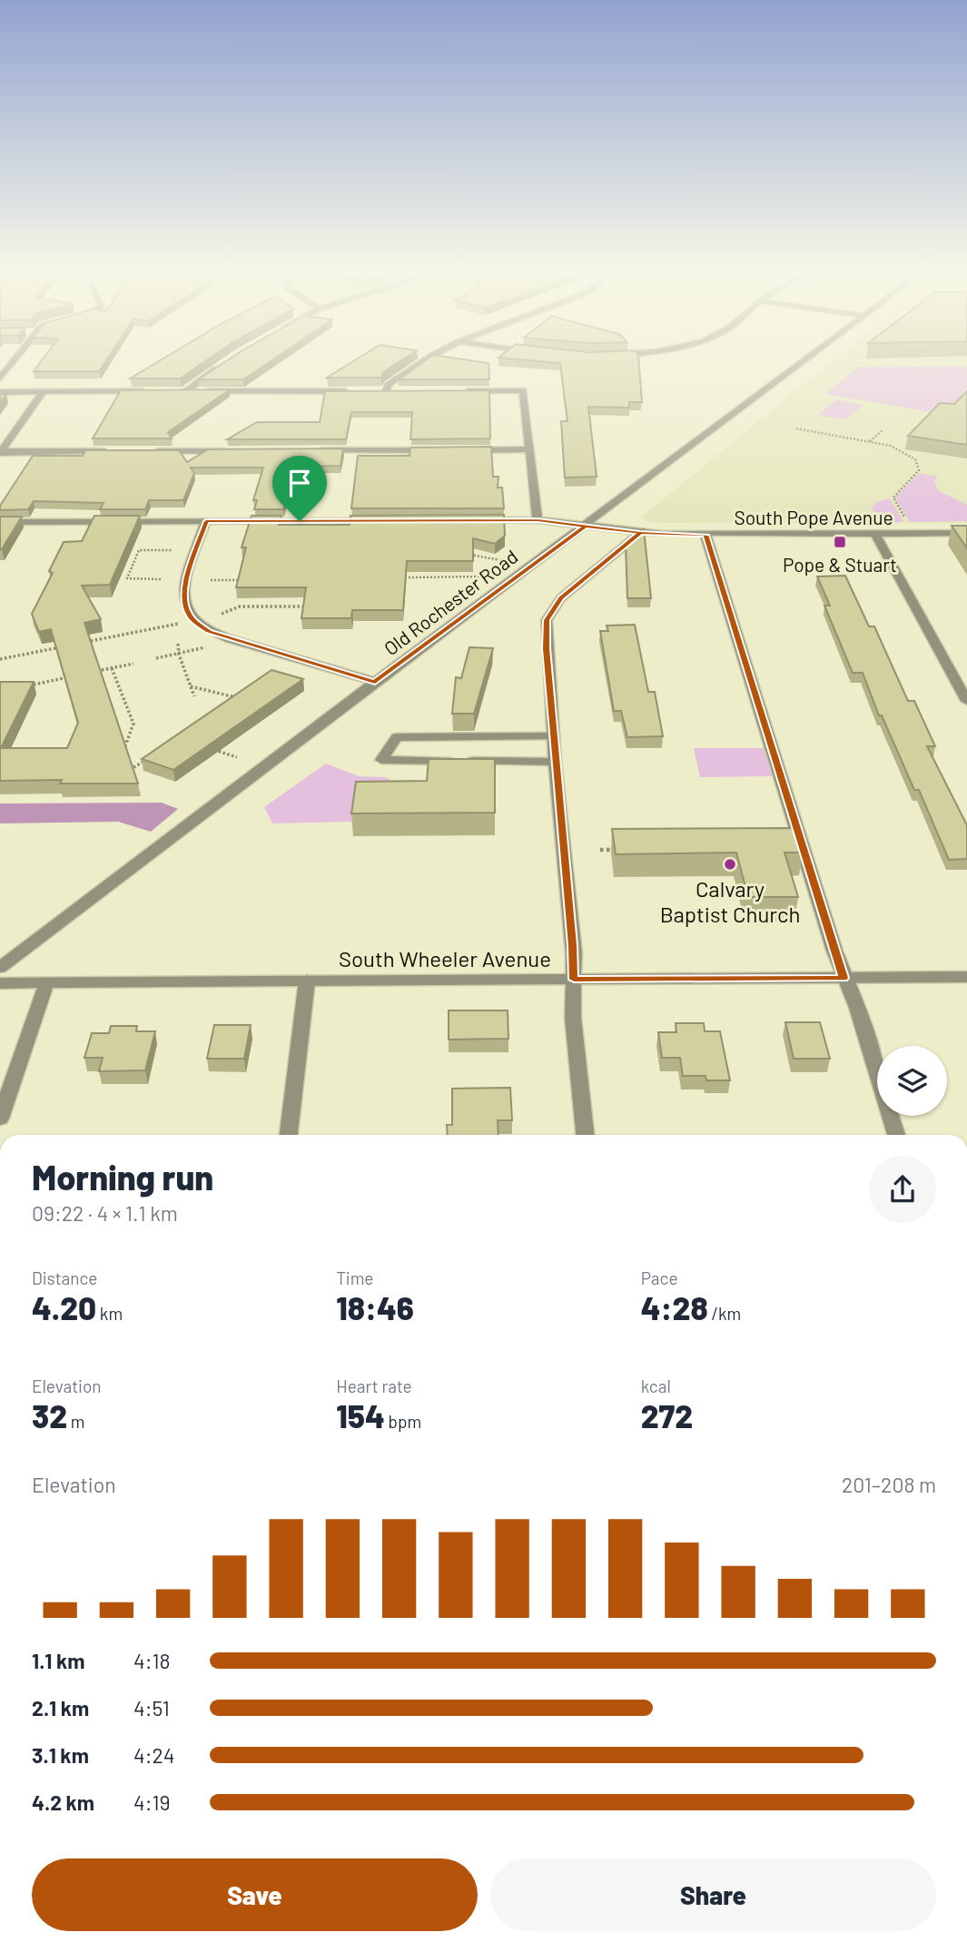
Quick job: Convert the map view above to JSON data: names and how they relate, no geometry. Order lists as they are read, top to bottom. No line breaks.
{"streets":{"street":["South Pope Avenue","Old Rochester Road","South Wheeler Avenue"]},"crossings":[["South Pope Avenue","Old Rochester Road"]],"places":{"transit":["Pope & Stuart"],"other":["Calvary Baptist Church"]},"page":{"heading":["Morning run","09:22 · 4 × 1.1 km"],"stats":[["Distance","4.20 km"],["Time","18:46"],["Pace","4:28 /km"],["Elevation","32 m"],["Heart rate","154 bpm"],["kcal","272"]],"chart":["Elevation","201–208 m"],"list":[{"name":"1.1 km","note":"4:18"},{"name":"2.1 km","note":"4:51"},{"name":"3.1 km","note":"4:24"},{"name":"4.2 km","note":"4:19"}],"buttons":["Save","Share"]}}
